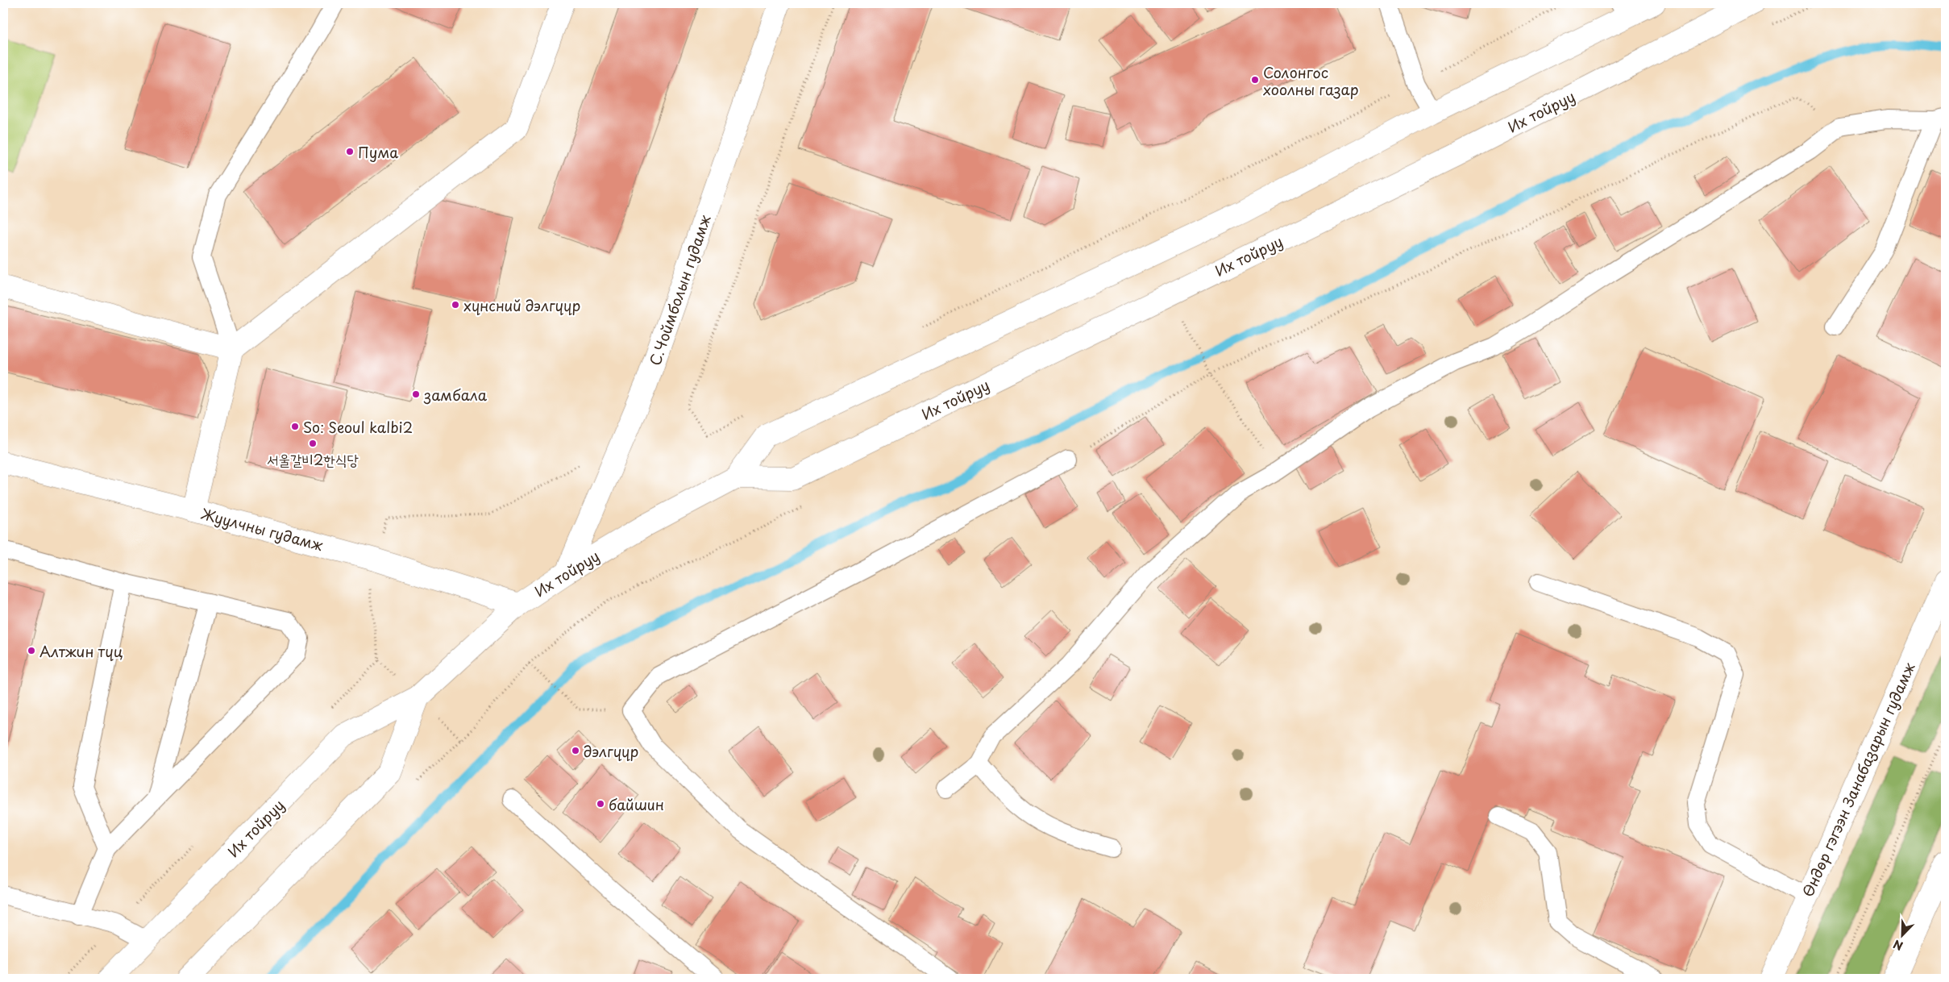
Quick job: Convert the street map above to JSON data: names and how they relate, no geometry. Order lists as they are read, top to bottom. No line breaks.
{"streets":{"main road":["Их тойруу","С.Чоймболын гудамж","Жуулчны гудамж","Өндөр гэгээн Занабазарын гудамж"]},"crossings":[["Их тойруу","С.Чоймболын гудамж"],["Их тойруу","Жуулчны гудамж"]],"places":["Солонгос хоолны газар","Пума","хүнсний дэлгүүр","замбала","So: Seoul kalbi2","서울갈비2한식당","Алтжин түц","дэлгүүр","байшин"],"north":"bottom left"}
